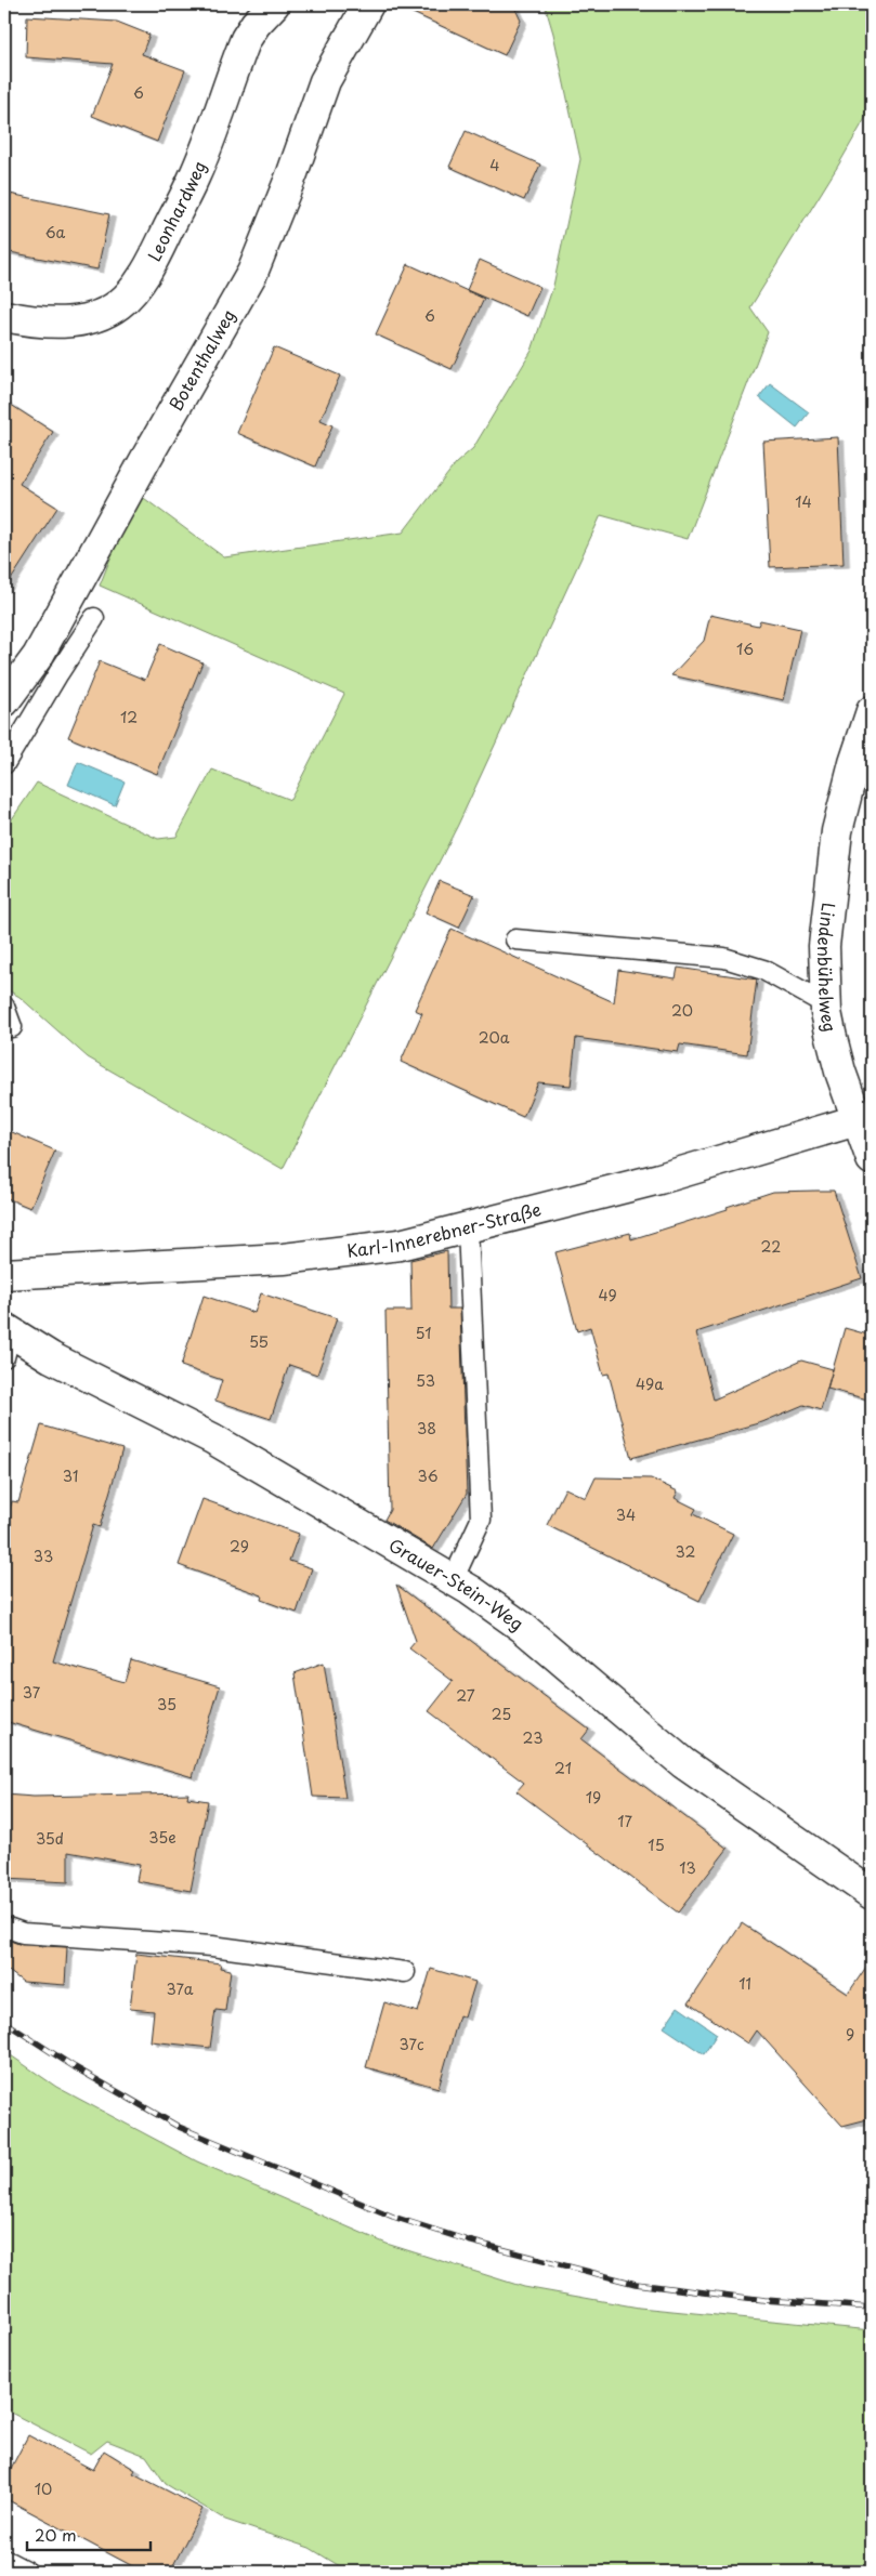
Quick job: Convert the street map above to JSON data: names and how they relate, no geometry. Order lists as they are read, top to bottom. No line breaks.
{"streets":{"street":["Leonhardweg","Botenthalweg","Lindenbühelweg","Karl-Innerebner-Straße","Grauer-Stein-Weg"]},"crossings":[["Lindenbühelweg","Karl-Innerebner-Straße"]],"house_numbers":["6","4","6a","6","14","16","12","20","20a","22","49","51","55","53","49a","38","31","36","34","29","32","33","37","27","35","25","23","21","19","17","35e","35d","15","13","11","37a","9","37c","10"],"scale_bar":"20 m"}
